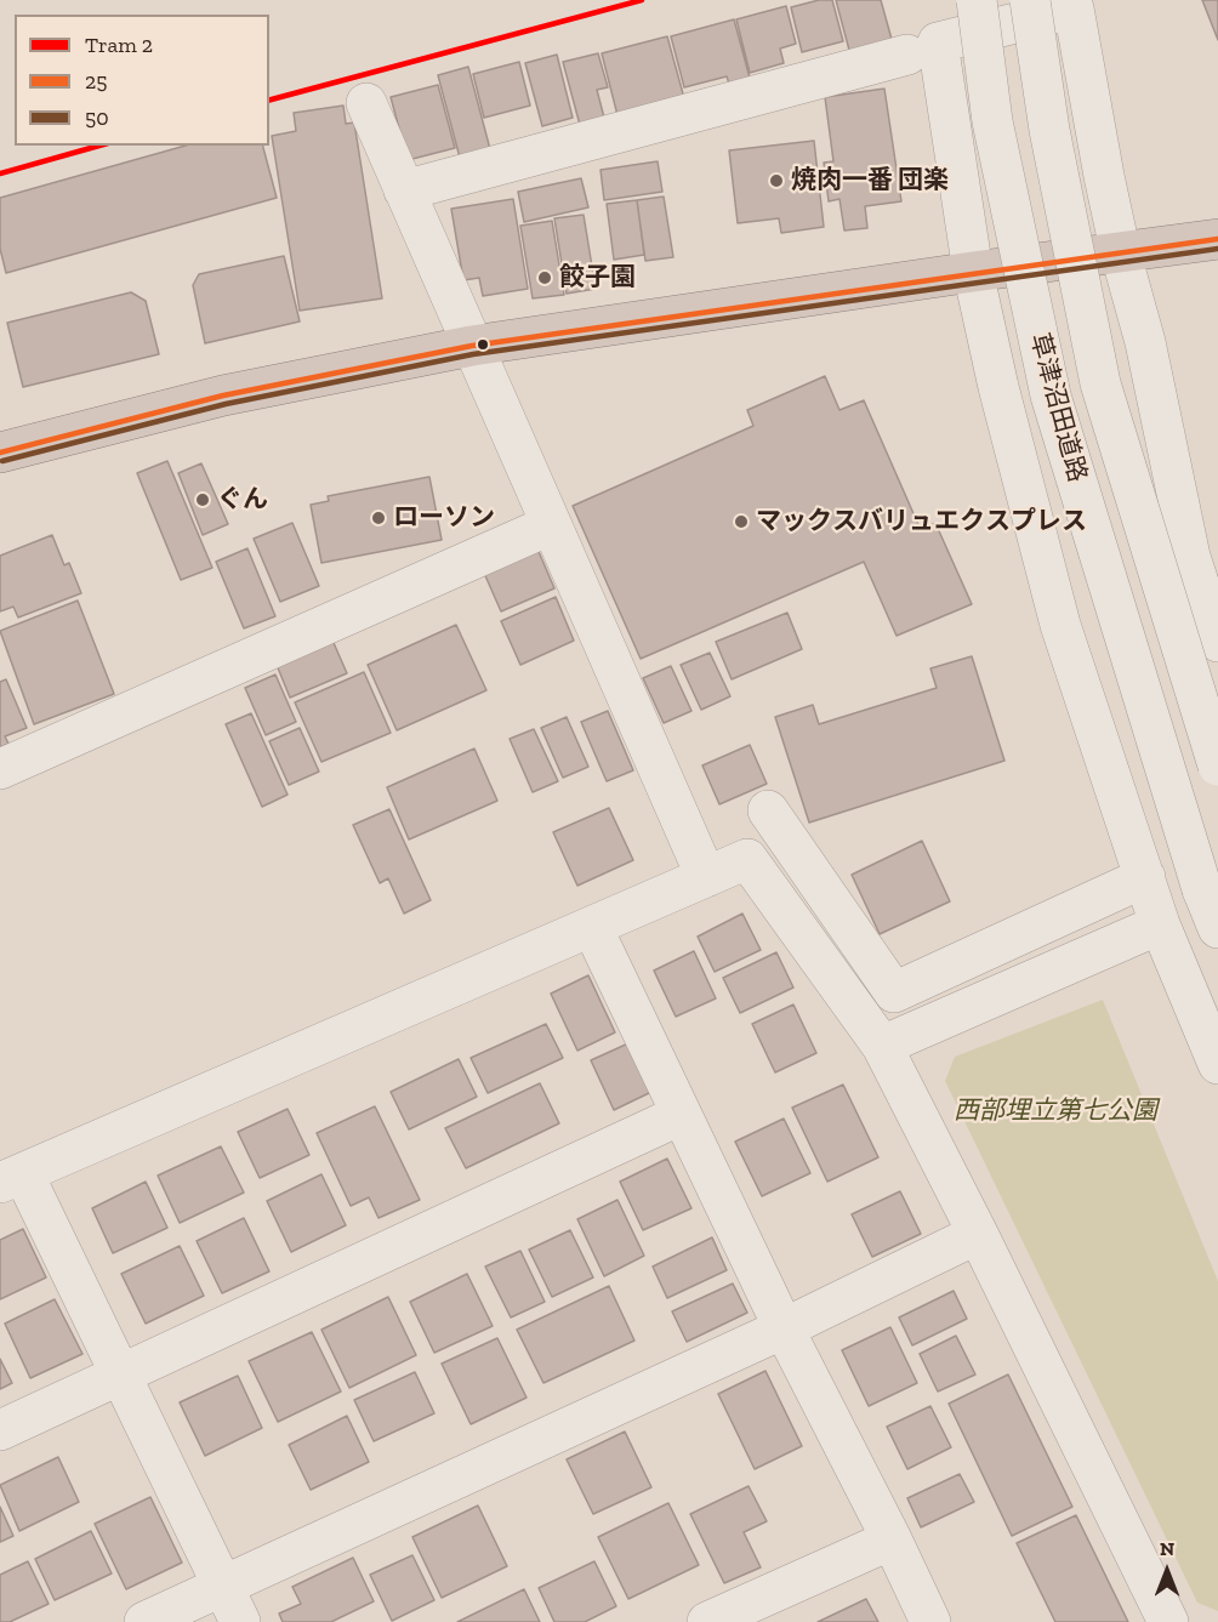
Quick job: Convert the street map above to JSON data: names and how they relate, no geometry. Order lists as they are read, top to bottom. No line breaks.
{"streets":{"street":["草津沼田道路"]},"parks":["西部埋立第七公園"],"places":["焼肉一番 団楽","餃子園","ぐん","ローソン","マックスバリュエクスプレス"],"lines":["tram line 2","transit line 25","transit line 50"],"legend":["Tram 2","25","50"],"north":"top"}
